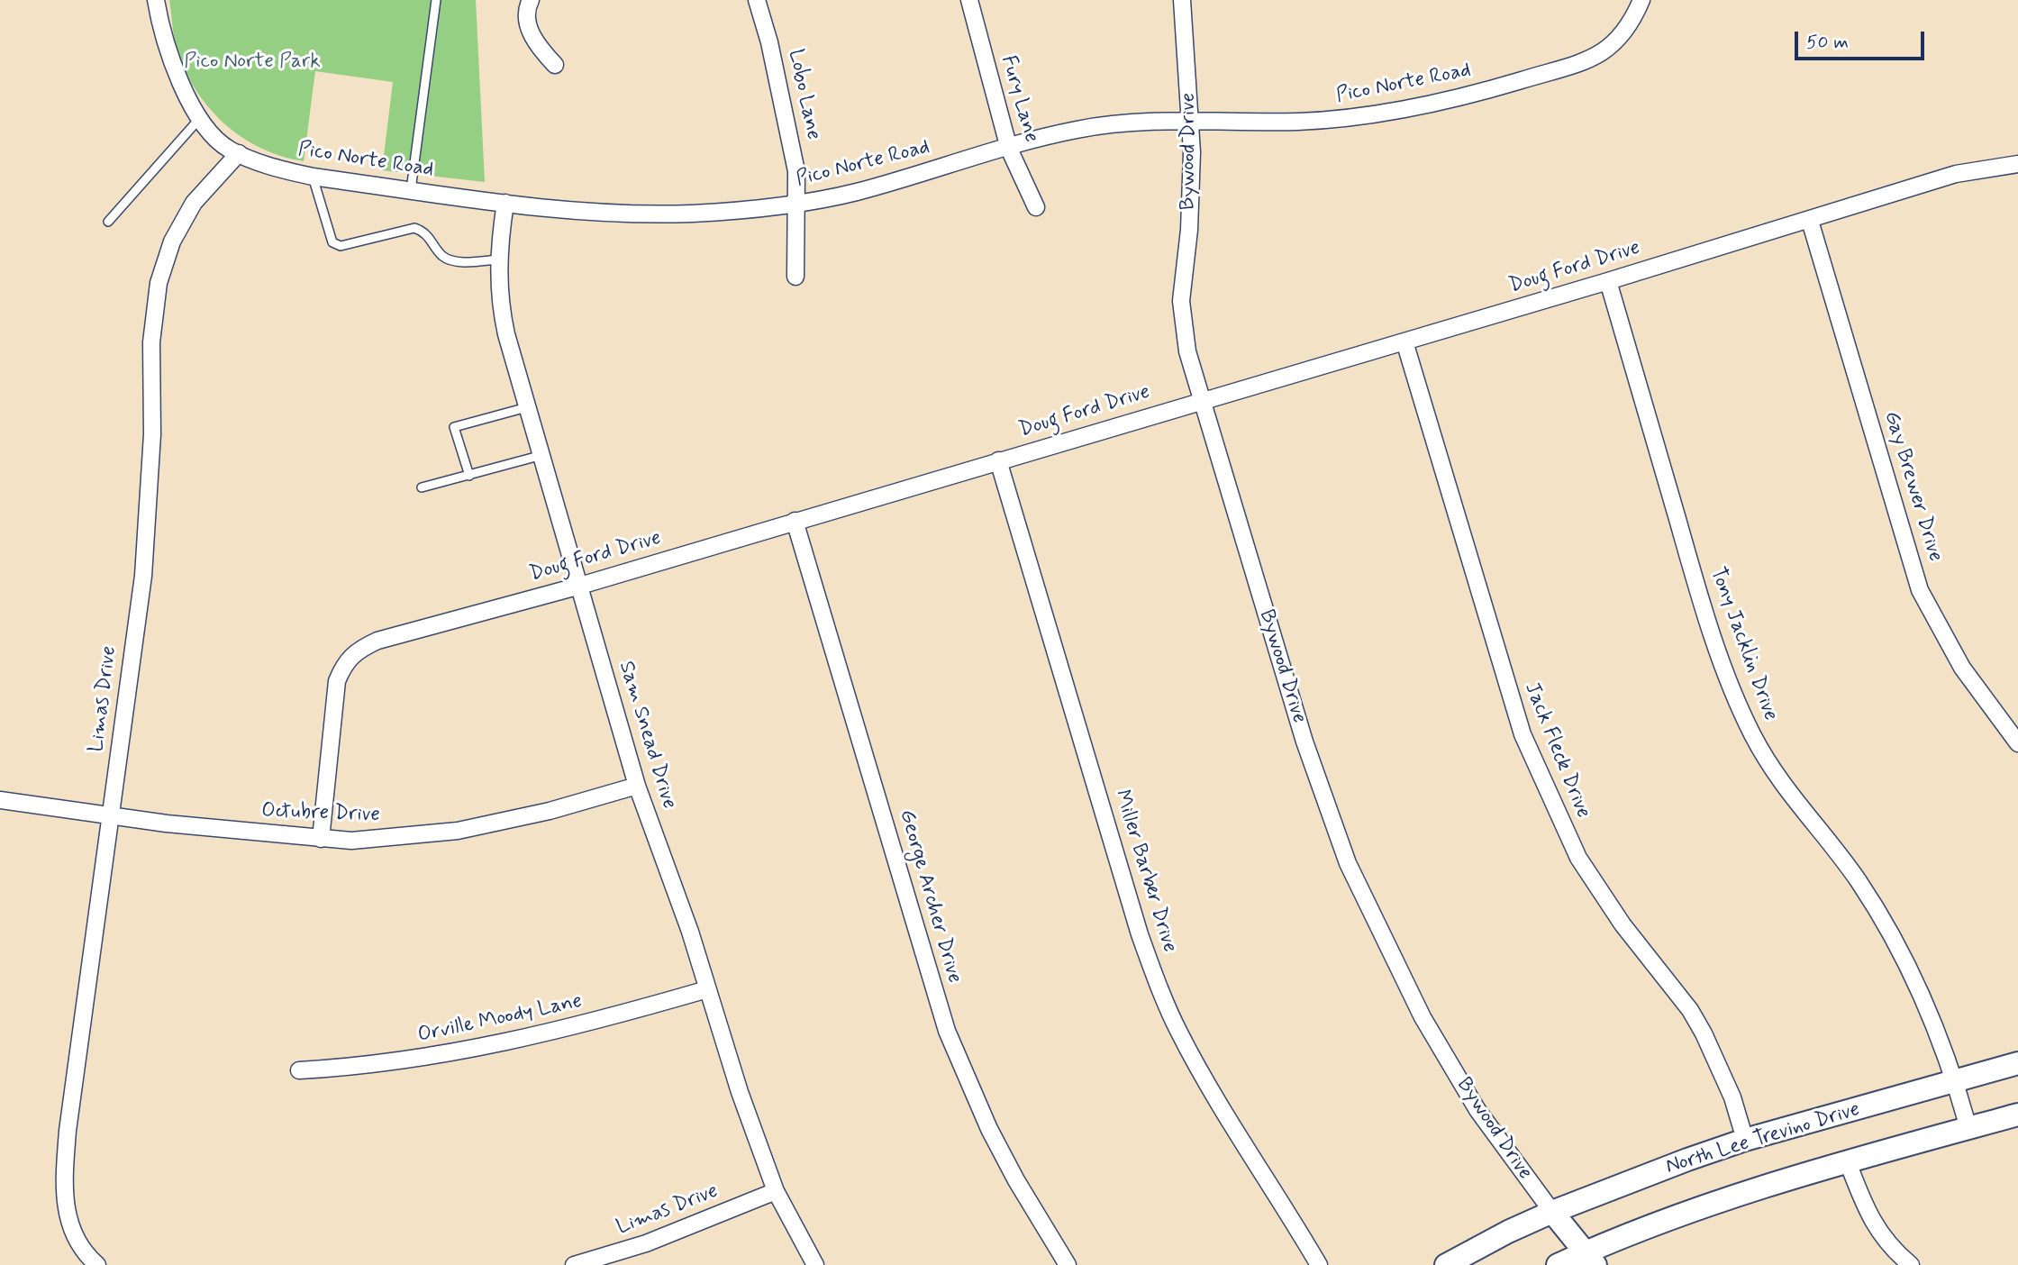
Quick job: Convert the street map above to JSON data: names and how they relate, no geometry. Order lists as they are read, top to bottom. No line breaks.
{"streets":{"main road":["Bywood Drive","North Lee Trevino Drive"],"street":["Pico Norte Road","Lobo Lane","Fury Lane","Doug Ford Drive","Gay Brewer Drive","Tony Jacklin Drive","Limas Drive","Sam Snead Drive","Jack Fleck Drive","Octubre Drive","Miller Barber Drive","George Archer Drive","Orville Moody Lane"]},"crossings":[["Pico Norte Road","Lobo Lane"],["Pico Norte Road","Fury Lane"],["Pico Norte Road","Bywood Drive"],["Pico Norte Road","Limas Drive"],["Pico Norte Road","Sam Snead Drive"],["Bywood Drive","Doug Ford Drive"],["Bywood Drive","North Lee Trevino Drive"],["Doug Ford Drive","Gay Brewer Drive"],["Doug Ford Drive","Tony Jacklin Drive"],["Doug Ford Drive","Sam Snead Drive"],["Doug Ford Drive","Jack Fleck Drive"],["Doug Ford Drive","Octubre Drive"],["Doug Ford Drive","Miller Barber Drive"],["Doug Ford Drive","George Archer Drive"],["Tony Jacklin Drive","North Lee Trevino Drive"],["Limas Drive","Sam Snead Drive"],["Limas Drive","Octubre Drive"],["Sam Snead Drive","Octubre Drive"],["Sam Snead Drive","Orville Moody Lane"],["Jack Fleck Drive","North Lee Trevino Drive"]],"parks":["Pico Norte Park"],"scale_bar":"50 m"}
